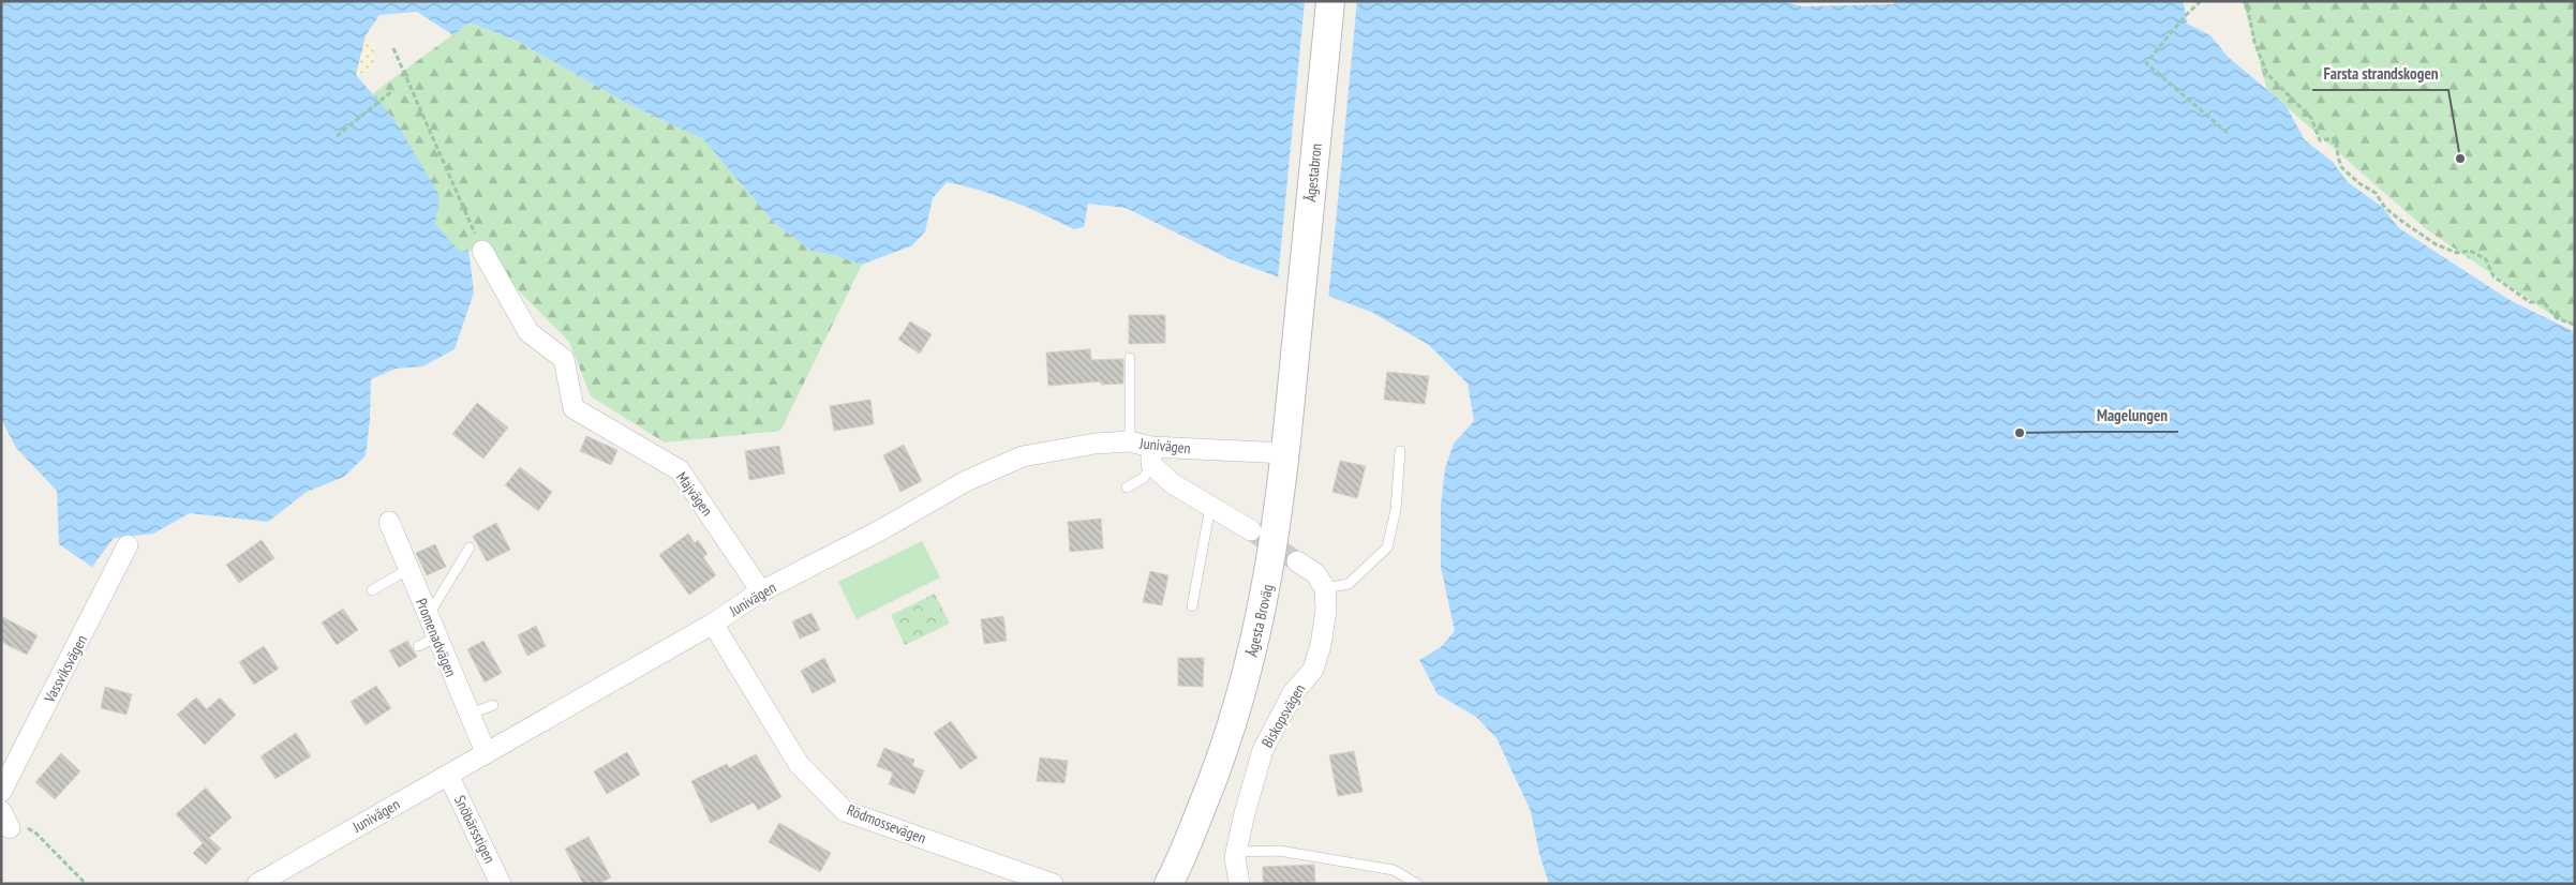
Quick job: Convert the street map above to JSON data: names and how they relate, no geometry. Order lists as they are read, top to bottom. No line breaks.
{"streets":{"main road":["Ågestabron","Ågesta Broväg"],"street":["Junivägen","Majvägen","Promenadvägen","Vassviksvägen","Biskopsvägen","Rödmossevägen","Snöbärsstigen"]},"crossings":[["Ågestabron","Ågesta Broväg"],["Junivägen","Majvägen"],["Junivägen","Ågesta Broväg"],["Junivägen","Promenadvägen"],["Junivägen","Rödmossevägen"],["Junivägen","Snöbärsstigen"]],"places":["Farsta strandskogen","Magelungen"]}
